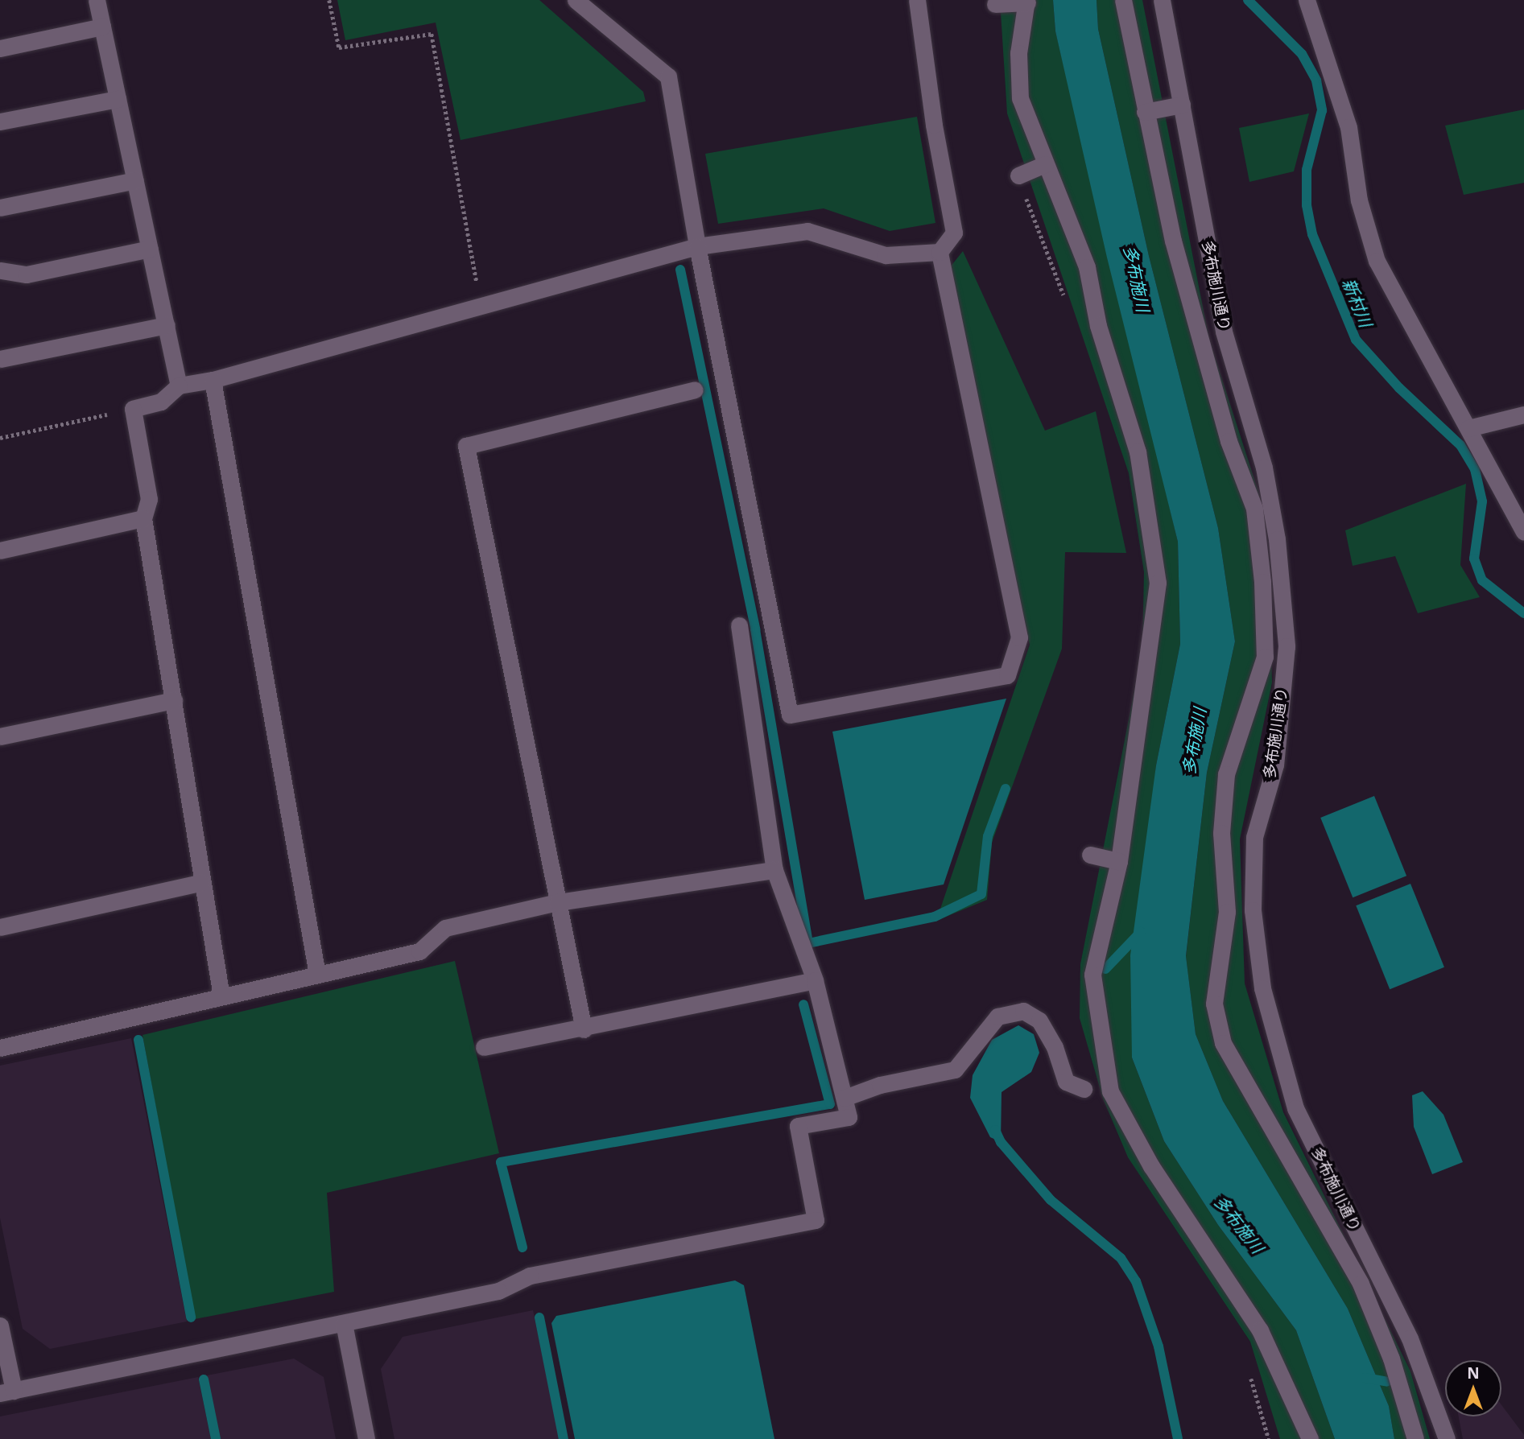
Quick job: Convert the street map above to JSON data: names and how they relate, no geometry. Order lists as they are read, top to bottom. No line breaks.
{"streets":{"street":["多布施川通り"]},"water":["多布施川","新村川"],"north":"top"}
